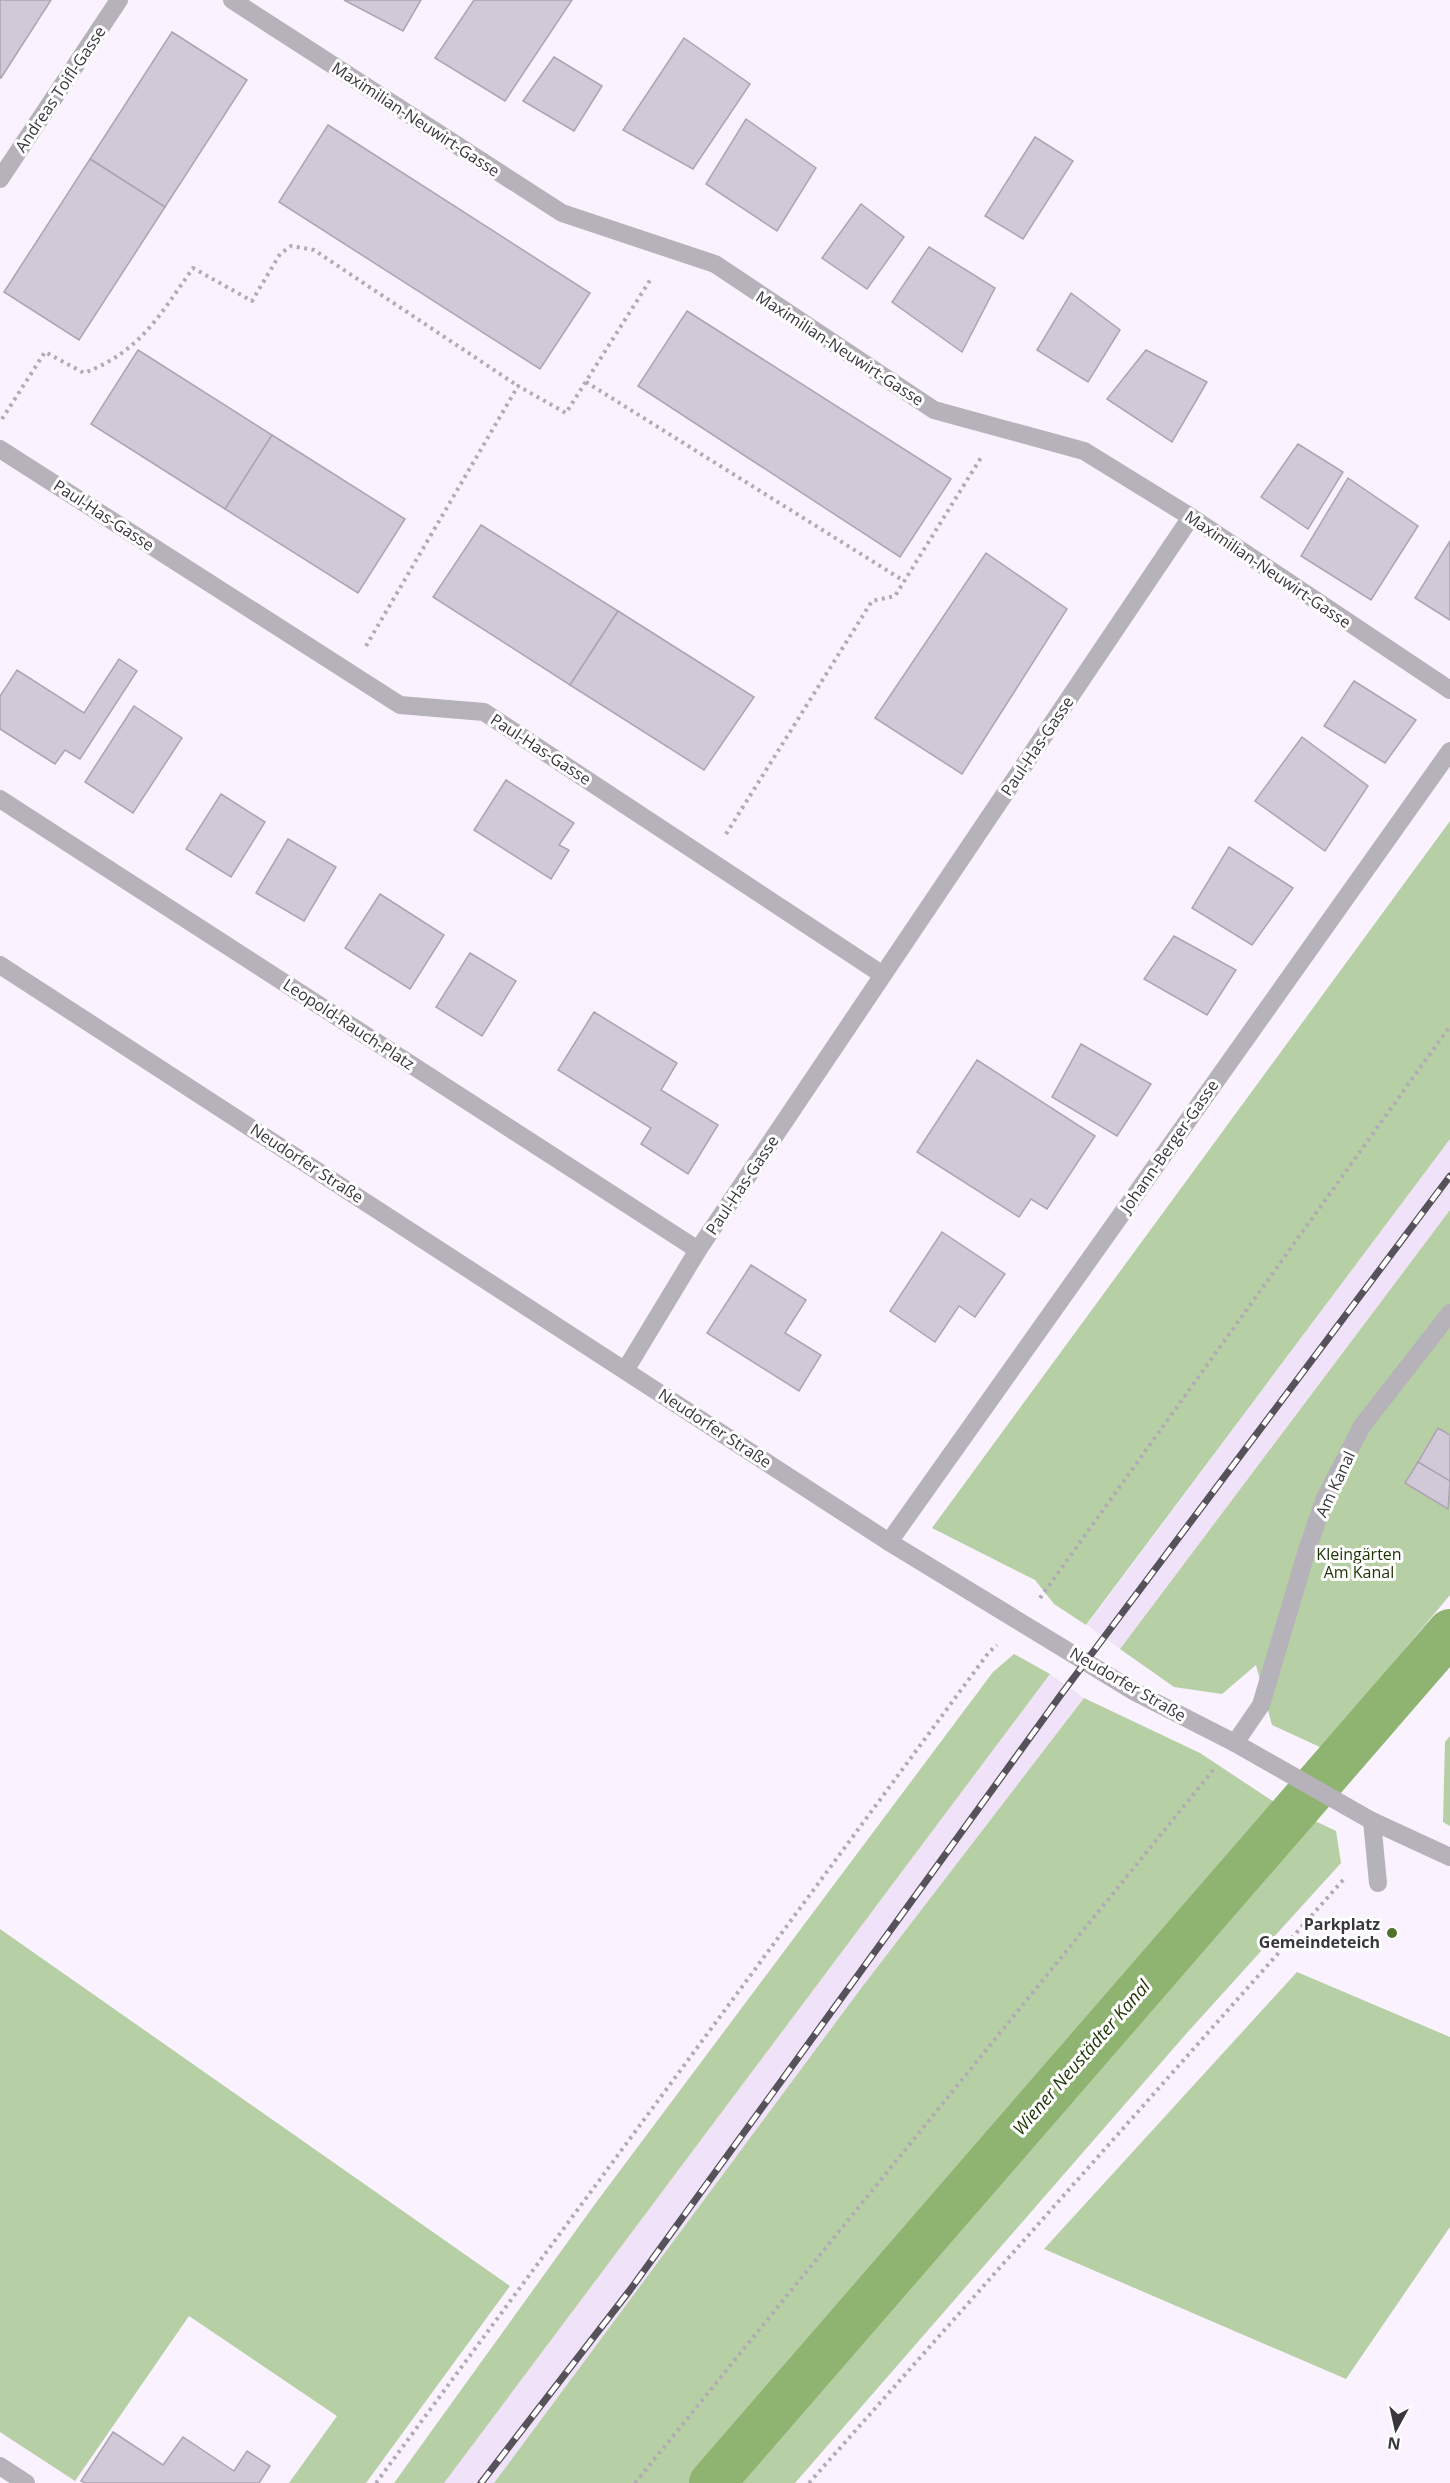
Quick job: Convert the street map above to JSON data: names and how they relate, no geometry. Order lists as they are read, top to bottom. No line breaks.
{"streets":{"street":["Andreas Toifl-Gasse","Maximilian-Neuwirt-Gasse","Paul-Has-Gasse","Leopold-Rauch-Platz","Johann-Berger-Gasse","Neudorfer Straße","Am Kanal"]},"crossings":[["Maximilian-Neuwirt-Gasse","Paul-Has-Gasse"],["Paul-Has-Gasse","Leopold-Rauch-Platz"],["Paul-Has-Gasse","Neudorfer Straße"],["Johann-Berger-Gasse","Neudorfer Straße"],["Neudorfer Straße","Am Kanal"]],"water":["Wiener Neustädter Kanal"],"parks":["Kleingärten Am Kanal"],"places":["Parkplatz Gemeindeteich"],"north":"bottom"}
